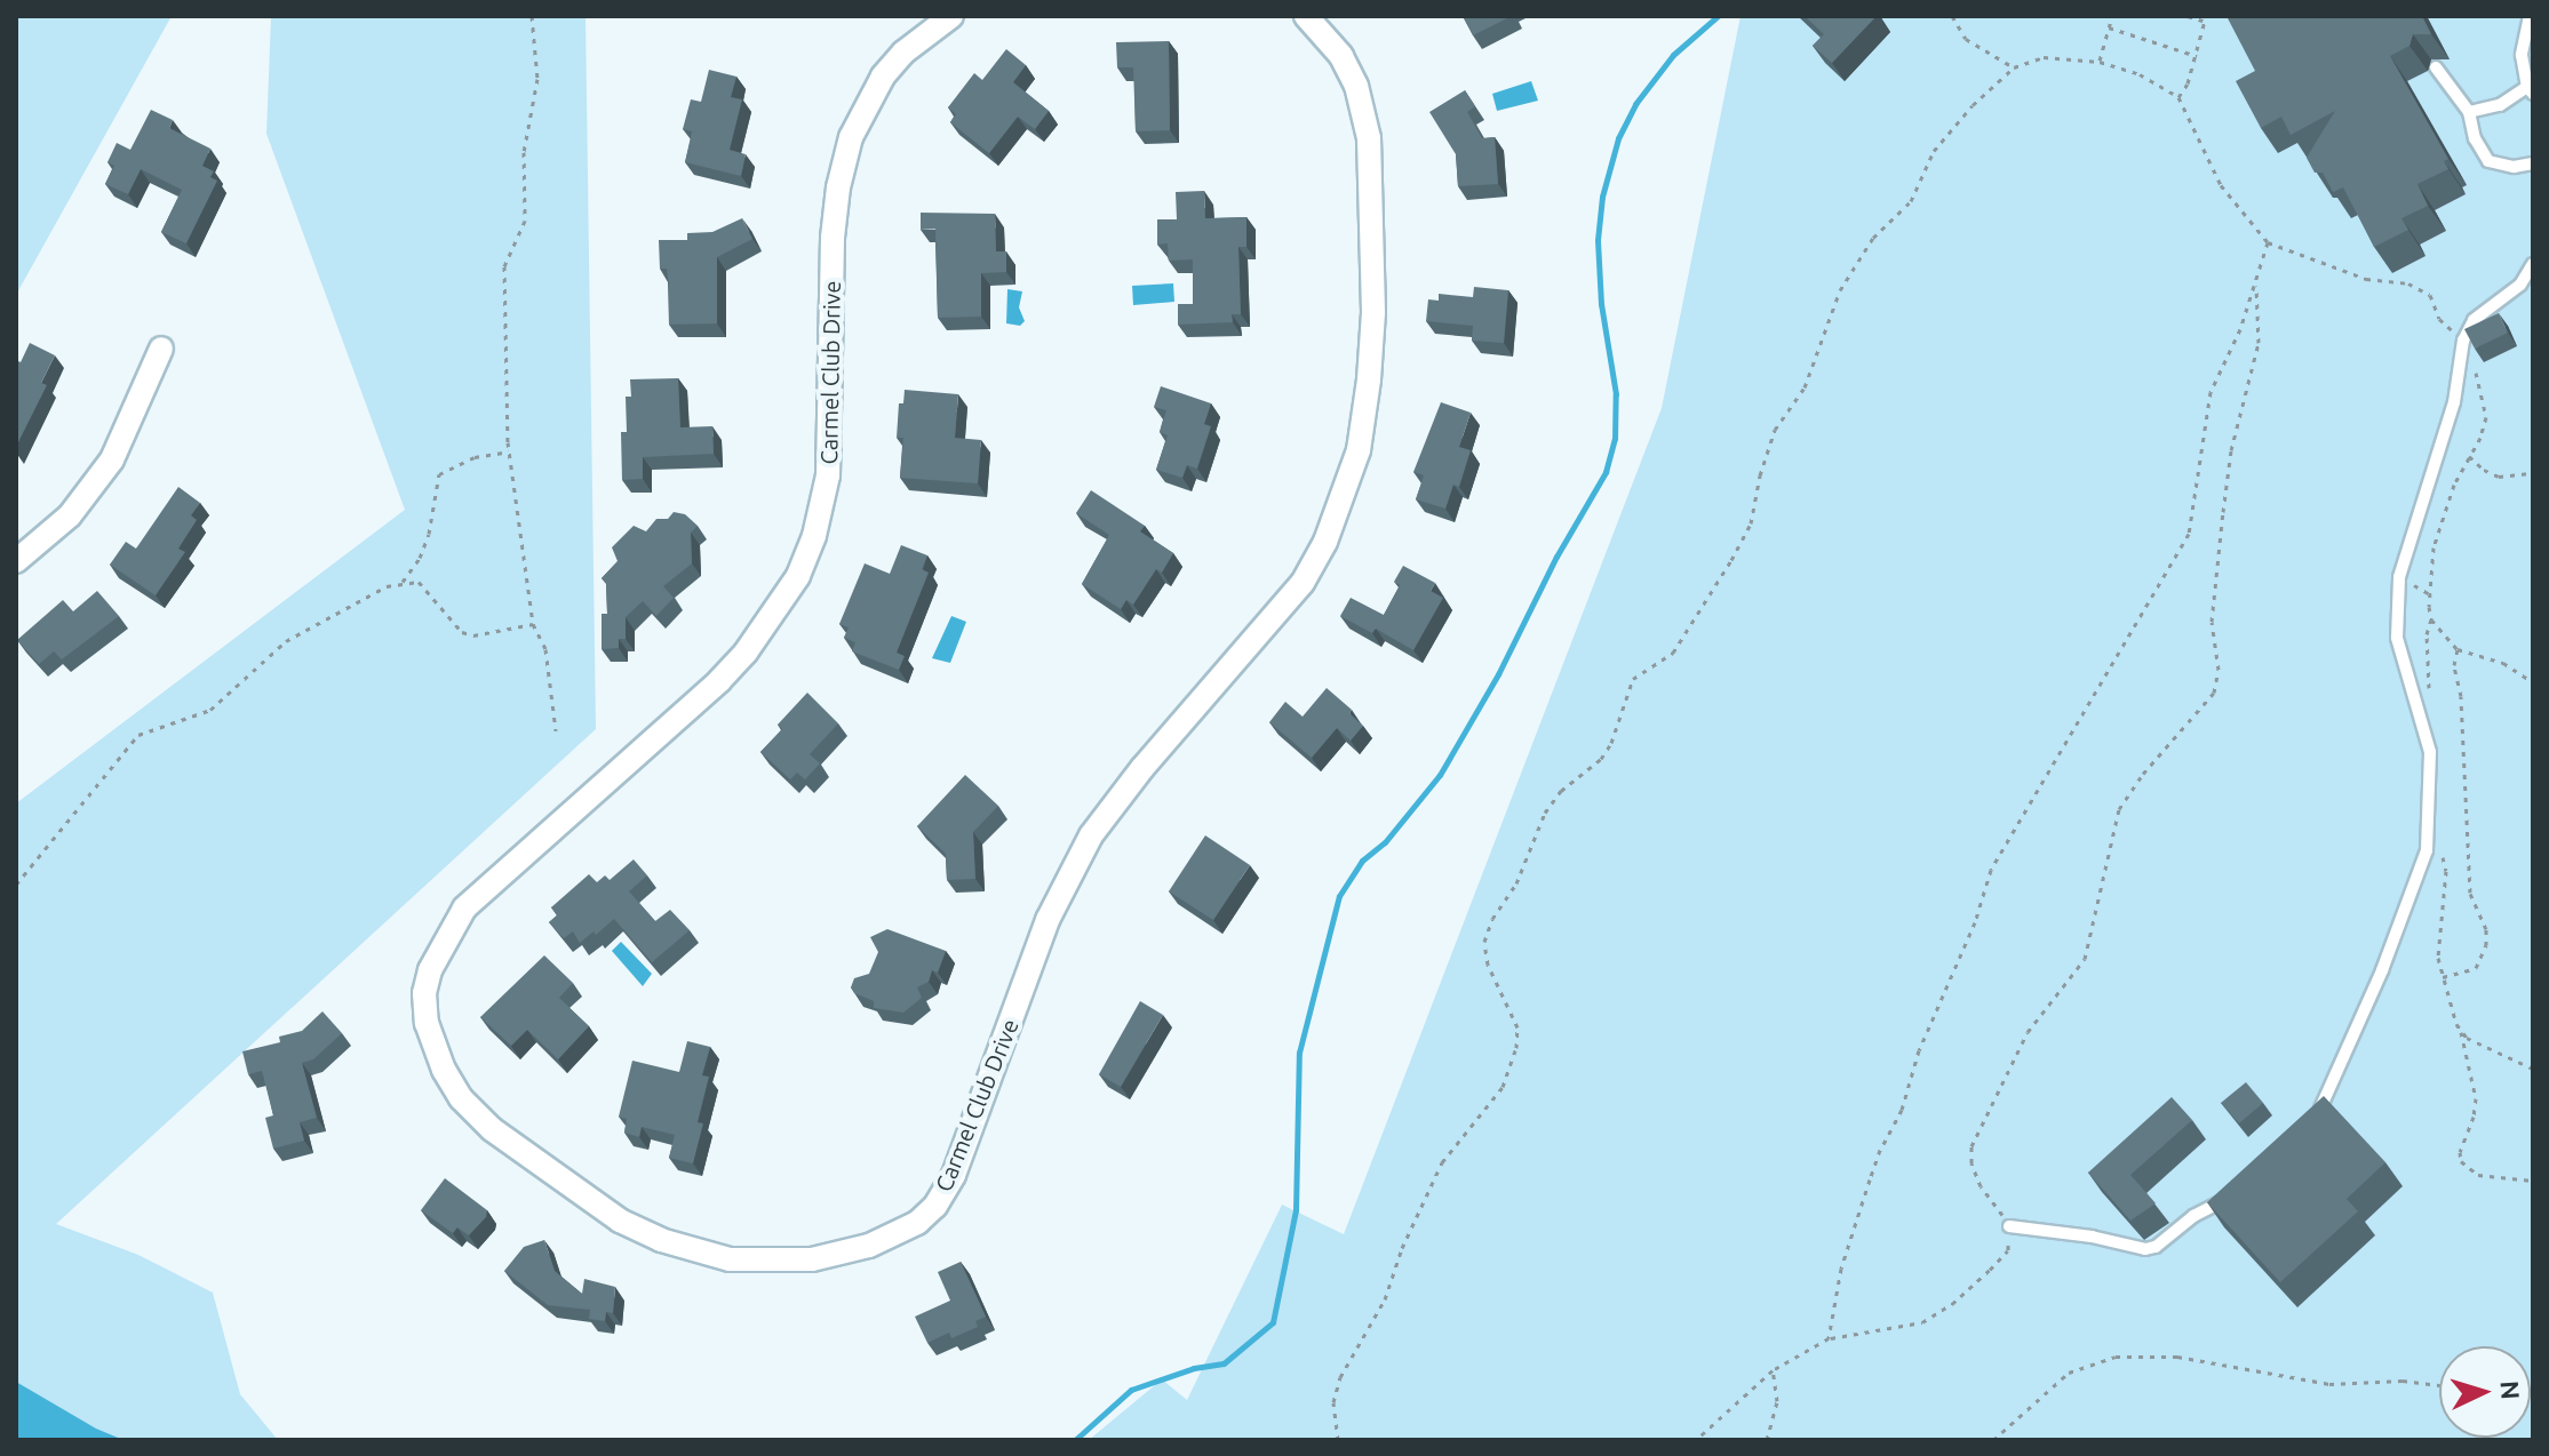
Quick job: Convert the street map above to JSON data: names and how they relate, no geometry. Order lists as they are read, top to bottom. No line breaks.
{"streets":{"street":["Carmel Club Drive"]},"north":"right"}
